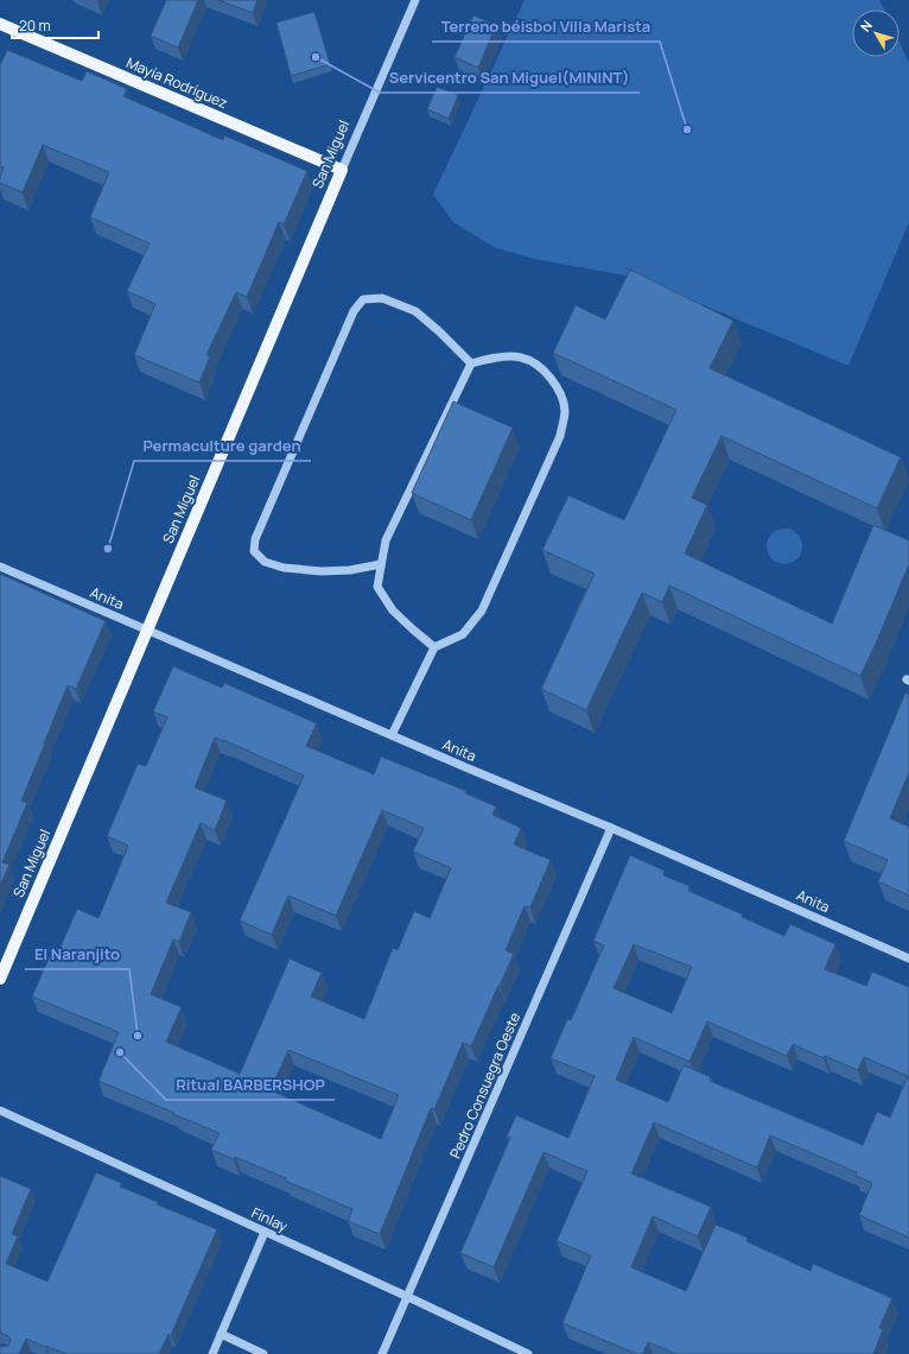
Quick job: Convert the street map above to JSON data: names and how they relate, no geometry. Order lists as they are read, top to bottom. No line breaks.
{"streets":{"main road":["Mayía Rodríguez","San Miguel"],"street":["Anita","Pedro Consuegra Oeste","Finlay"]},"crossings":[["Mayía Rodríguez","San Miguel"],["San Miguel","Anita"],["Anita","Pedro Consuegra Oeste"],["Pedro Consuegra Oeste","Finlay"]],"places":["Servicentro San Miguel(MININT)","Terreno béisbol Villa Marista","Permaculture garden","El Naranjito","Ritual BARBERSHOP"],"scale_bar":"20 m","north":"top left"}
